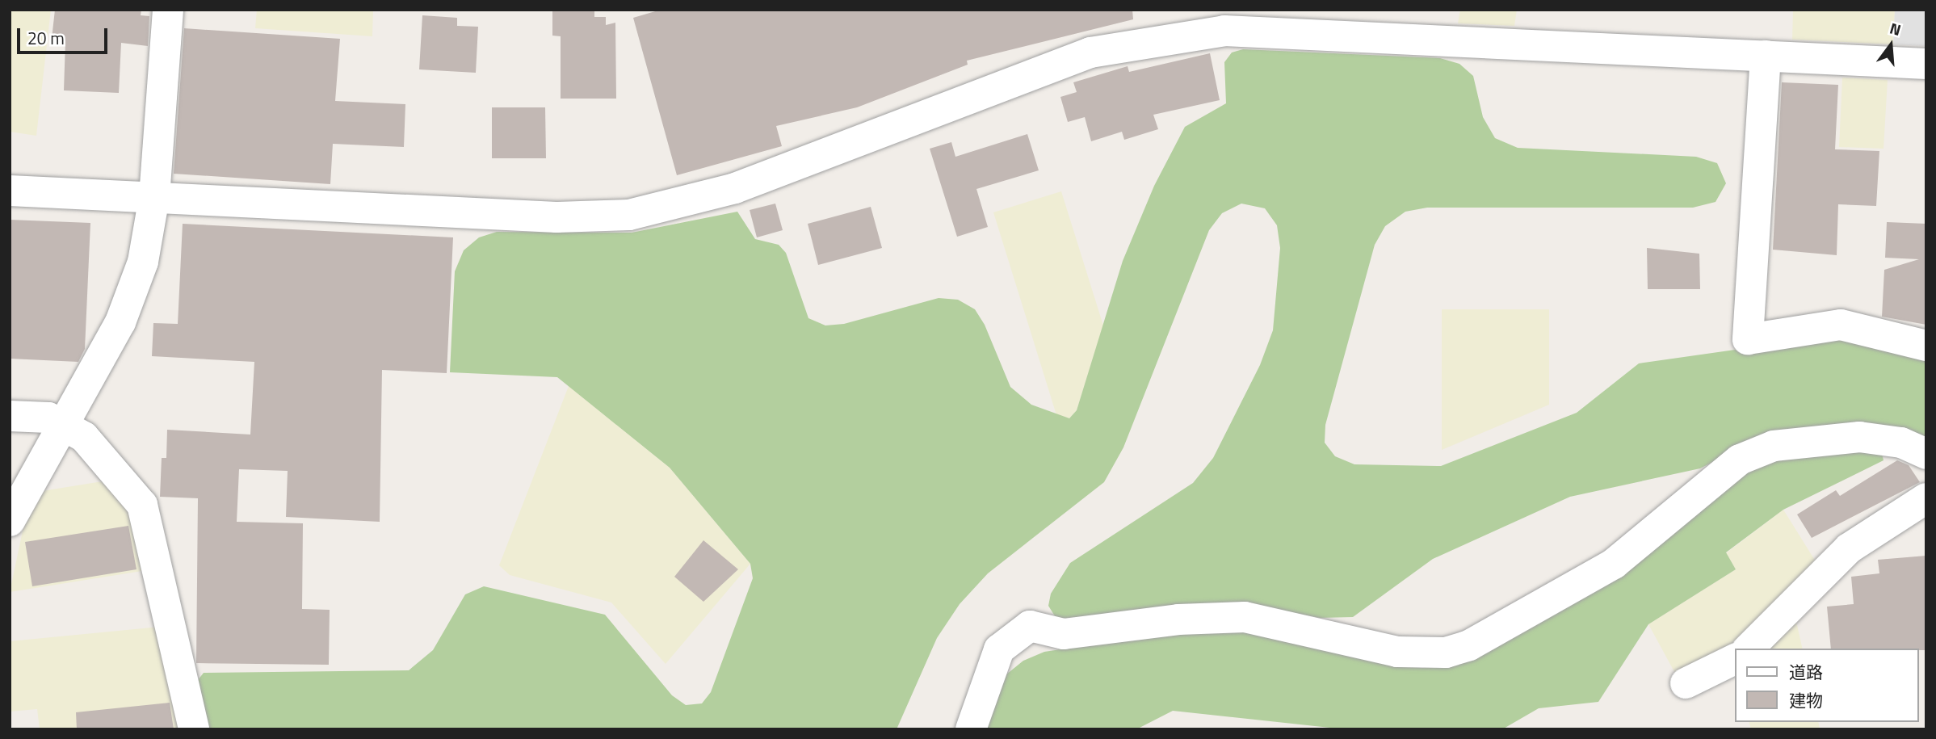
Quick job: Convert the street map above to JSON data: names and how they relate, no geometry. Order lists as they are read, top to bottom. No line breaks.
{"legend":["道路","建物"],"scale_bar":"20 m","north":"top"}
